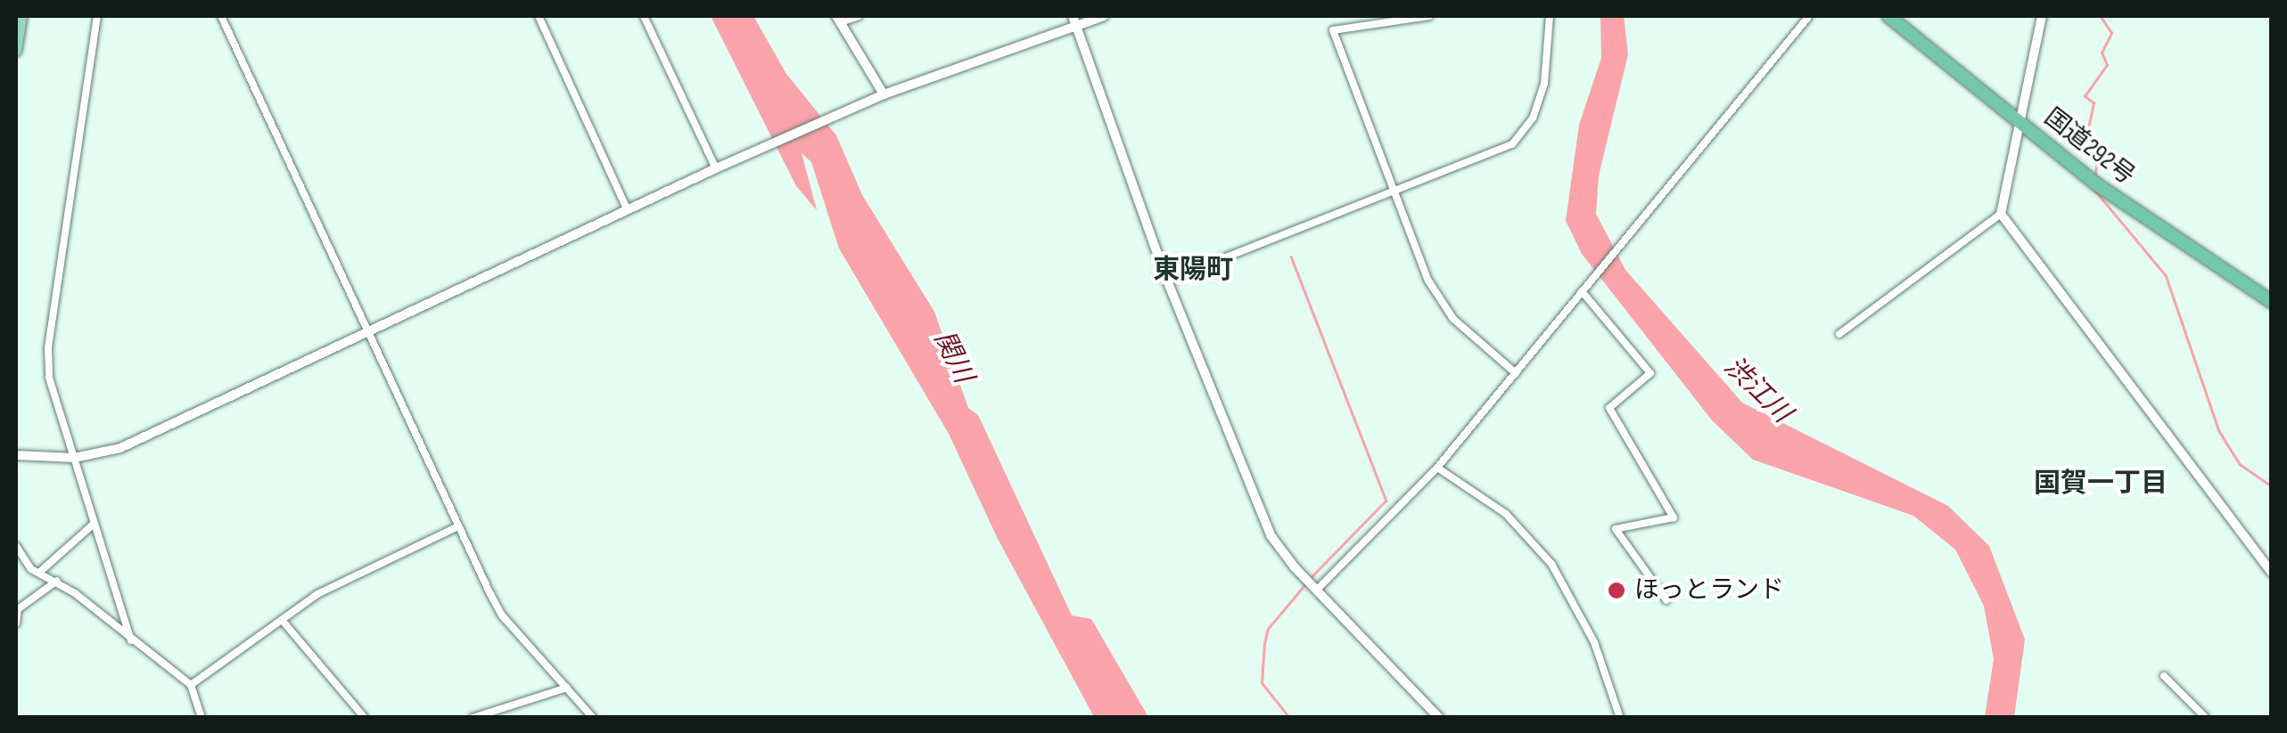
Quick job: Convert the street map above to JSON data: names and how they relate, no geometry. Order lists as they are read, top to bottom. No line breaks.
{"streets":{"highway":["国道292号"]},"districts":["東陽町","国賀一丁目"],"water":["関川","渋江川"],"places":["ほっとランド"]}
